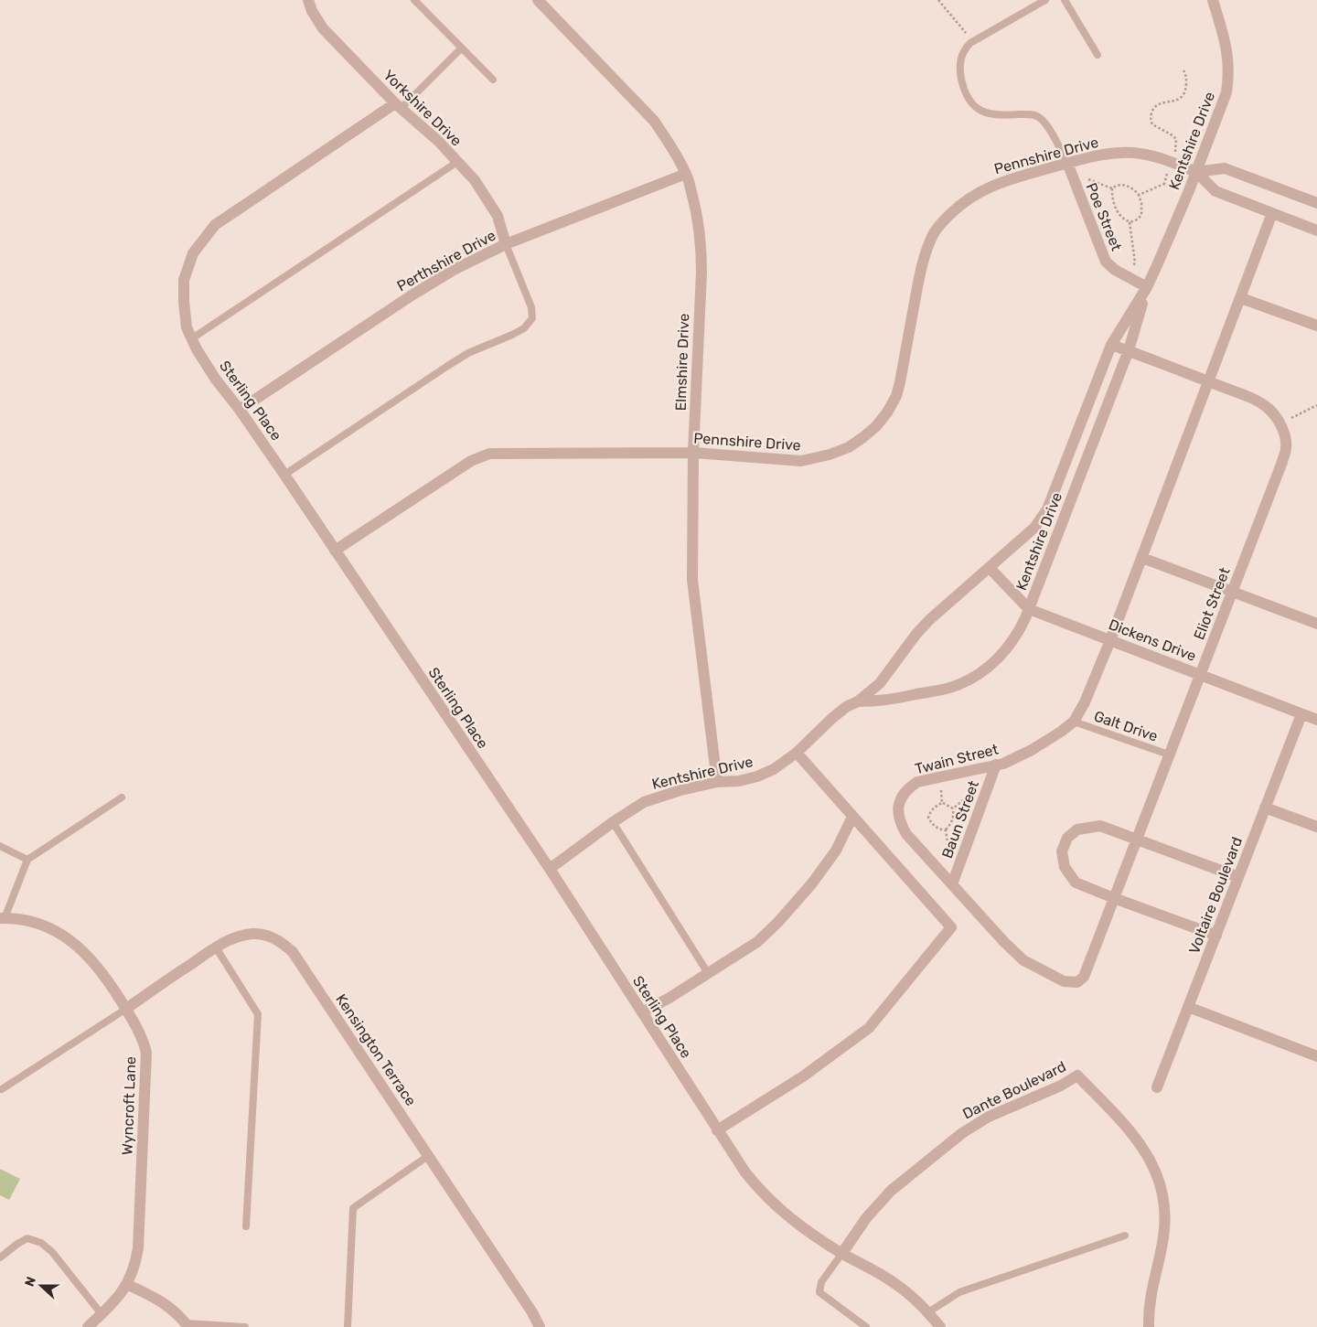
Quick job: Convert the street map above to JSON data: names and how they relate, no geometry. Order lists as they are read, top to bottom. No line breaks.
{"streets":{"street":["Yorkshire Drive","Kentshire Drive","Pennshire Drive","Poe Street","Perthshire Drive","Elmshire Drive","Sterling Place","Eliot Street","Dickens Drive","Twain Street","Baun Street","Voltaire Boulevard","Kensington Terrace","Dante Boulevard","Wyncroft Lane"],"lane":["Galt Drive"]},"crossings":[["Yorkshire Drive","Perthshire Drive"],["Yorkshire Drive","Sterling Place"],["Kentshire Drive","Pennshire Drive"],["Kentshire Drive","Poe Street"],["Kentshire Drive","Elmshire Drive"],["Kentshire Drive","Sterling Place"],["Kentshire Drive","Eliot Street"],["Kentshire Drive","Dickens Drive"],["Pennshire Drive","Poe Street"],["Pennshire Drive","Elmshire Drive"],["Pennshire Drive","Sterling Place"],["Pennshire Drive","Twain Street"],["Perthshire Drive","Elmshire Drive"],["Perthshire Drive","Sterling Place"],["Sterling Place","Dante Boulevard"],["Eliot Street","Dickens Drive"],["Eliot Street","Galt Drive"],["Eliot Street","Twain Street"],["Dickens Drive","Twain Street"],["Dickens Drive","Voltaire Boulevard"],["Galt Drive","Twain Street"],["Twain Street","Baun Street"],["Kensington Terrace","Wyncroft Lane"]],"north":"left"}
